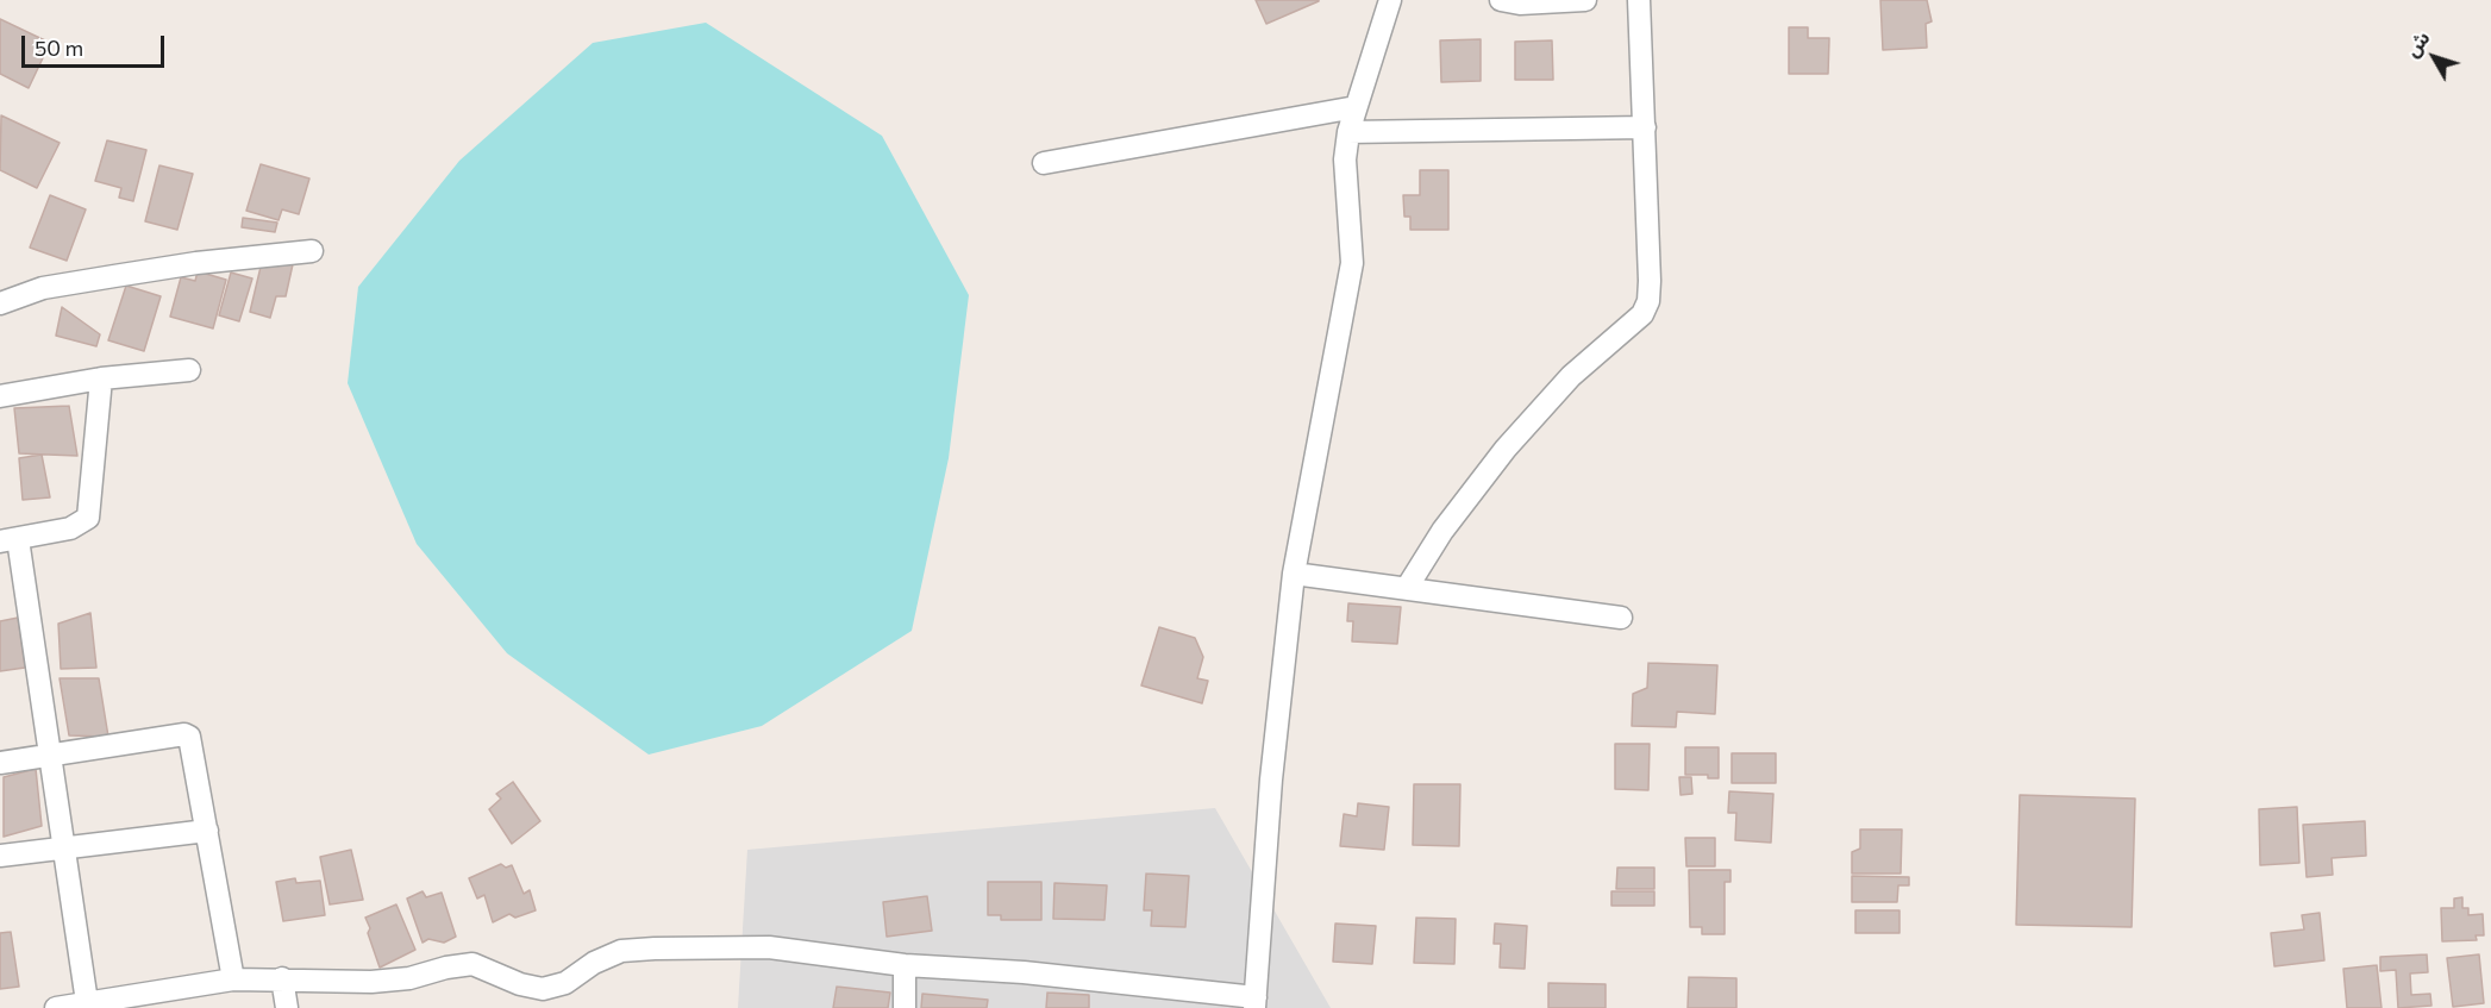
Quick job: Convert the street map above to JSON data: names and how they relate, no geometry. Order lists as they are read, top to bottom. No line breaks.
{"scale_bar":"50 m","north":"top left"}
